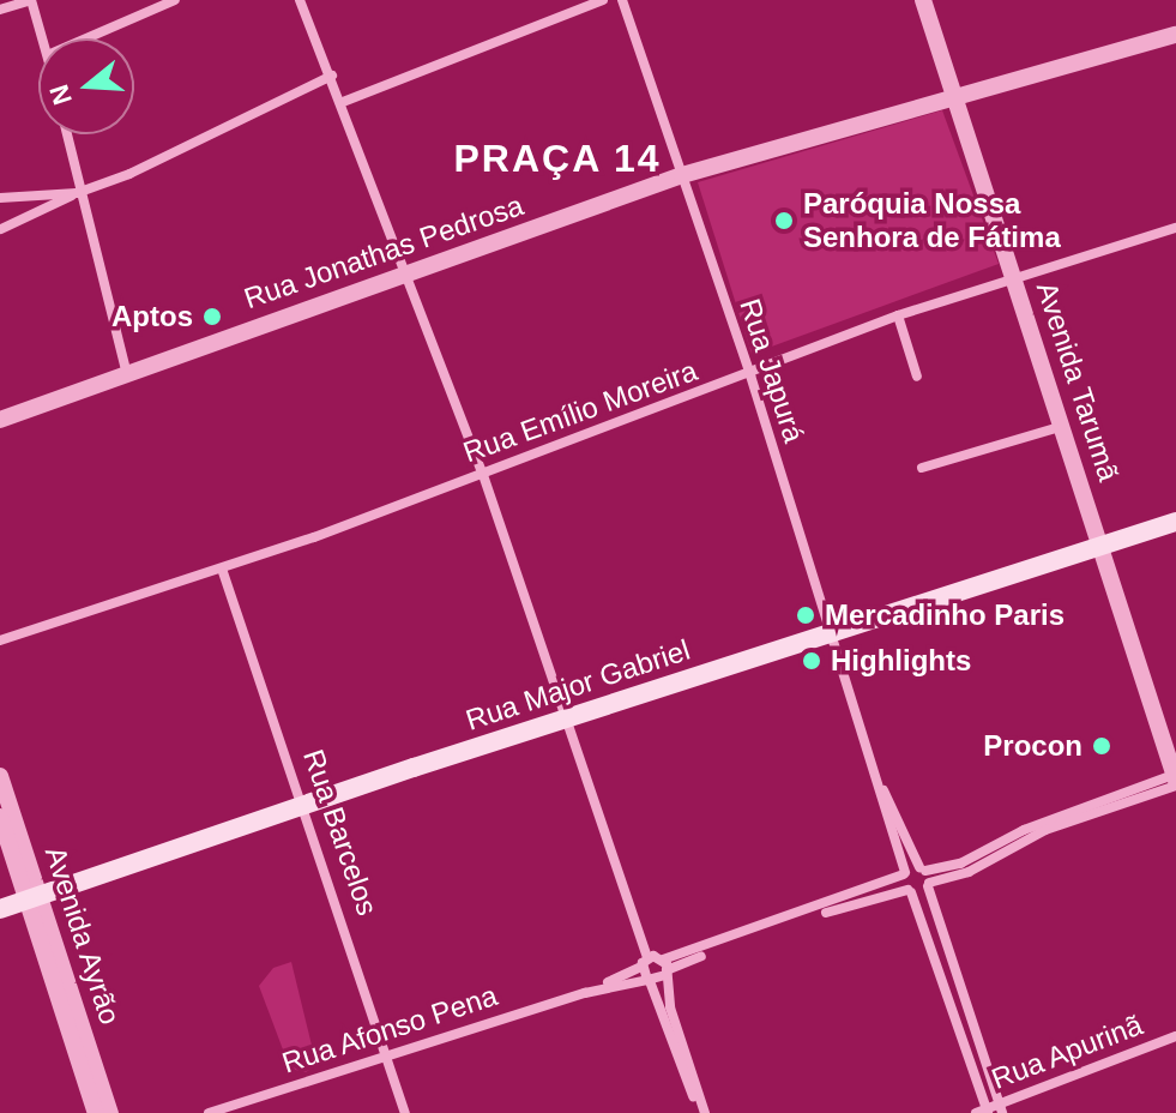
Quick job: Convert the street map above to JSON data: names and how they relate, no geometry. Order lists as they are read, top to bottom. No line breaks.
{"streets":{"main road":["Rua Major Gabriel"],"street":["Rua Jonathas Pedrosa","Rua Japurá","Avenida Tarumã","Rua Emílio Moreira","Rua Barcelos","Avenida Ayrão","Rua Afonso Pena","Rua Apurinã"]},"crossings":[["Rua Jonathas Pedrosa","Rua Japurá"],["Rua Jonathas Pedrosa","Avenida Tarumã"],["Rua Japurá","Rua Emílio Moreira"],["Rua Japurá","Rua Major Gabriel"],["Avenida Tarumã","Rua Emílio Moreira"],["Avenida Tarumã","Rua Major Gabriel"],["Rua Emílio Moreira","Rua Barcelos"],["Rua Major Gabriel","Rua Barcelos"],["Rua Major Gabriel","Avenida Ayrão"],["Rua Barcelos","Rua Afonso Pena"]],"districts":["PRAÇA 14"],"places":["Paróquia Nossa Senhora de Fátima","Aptos","Mercadinho Paris","Highlights","Procon"],"north":"left"}
